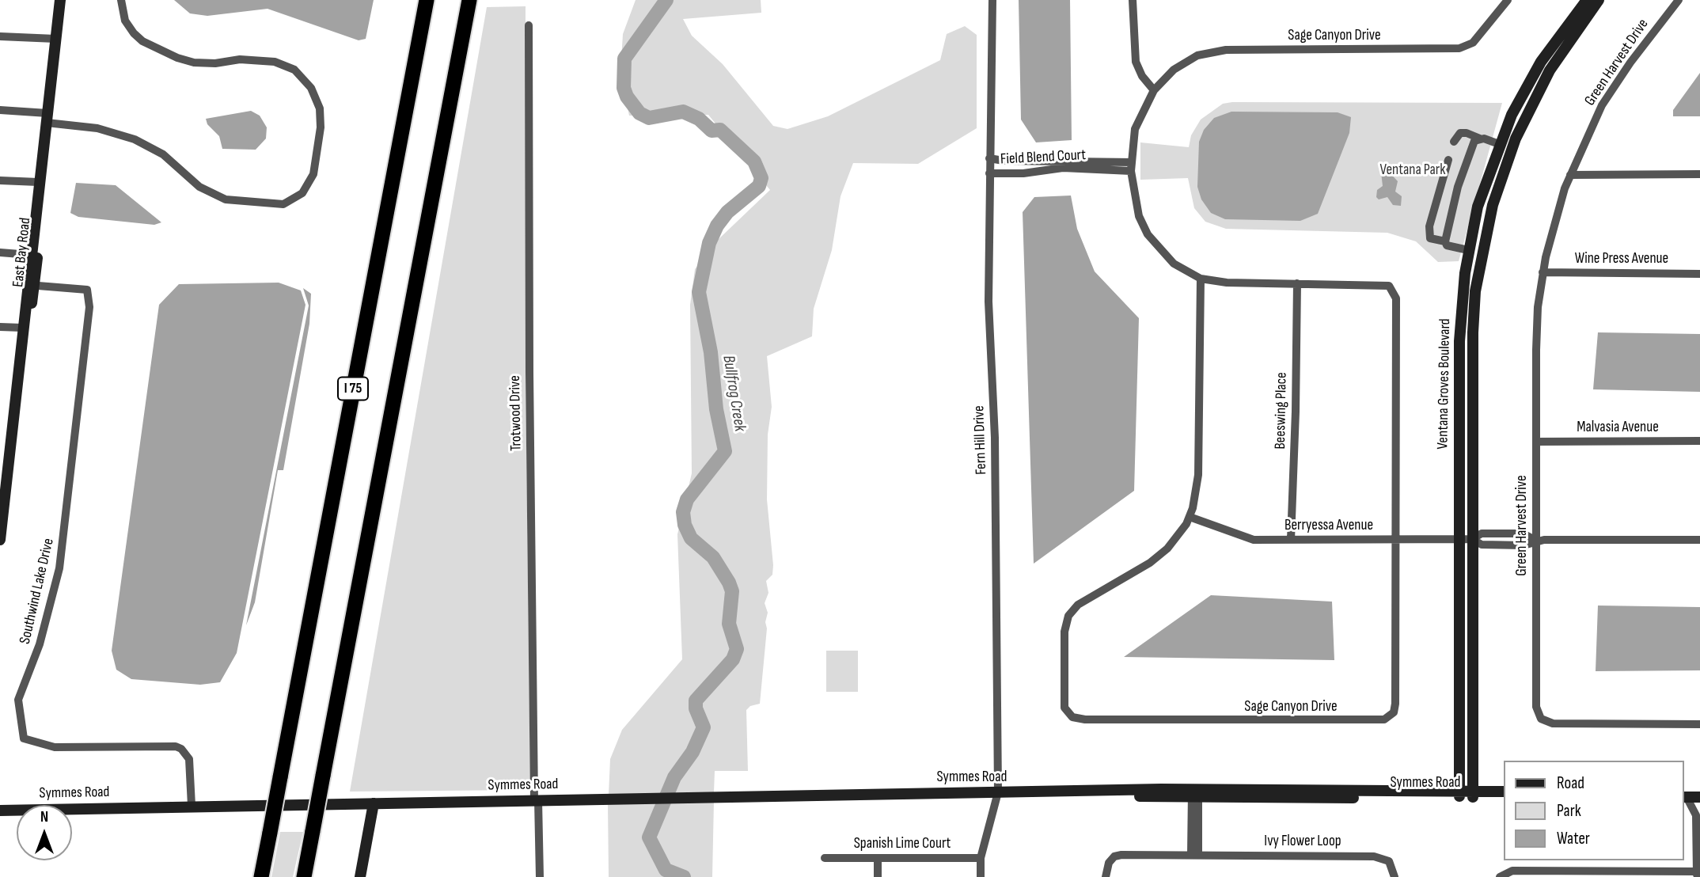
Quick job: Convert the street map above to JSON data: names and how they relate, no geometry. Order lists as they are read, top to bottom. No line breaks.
{"streets":{"highway":["I 75"],"street":["Sage Canyon Drive","Green Harvest Drive","Field Blend Court","East Bay Road","Wine Press Avenue","Ventana Groves Boulevard","Beeswing Place","Trotwood Drive","Malvasia Avenue","Fern Hill Drive","Berryessa Avenue","Southwind Lake Drive","Symmes Road","Ivy Flower Loop","Spanish Lime Court"]},"crossings":[["Sage Canyon Drive","Field Blend Court"],["Sage Canyon Drive","Beeswing Place"],["Sage Canyon Drive","Berryessa Avenue"],["Green Harvest Drive","Wine Press Avenue"],["Green Harvest Drive","Malvasia Avenue"],["Green Harvest Drive","Berryessa Avenue"],["Field Blend Court","Fern Hill Drive"],["East Bay Road","Southwind Lake Drive"],["Ventana Groves Boulevard","Berryessa Avenue"],["Ventana Groves Boulevard","Symmes Road"],["Beeswing Place","Berryessa Avenue"],["Trotwood Drive","Symmes Road"],["Fern Hill Drive","Symmes Road"],["Fern Hill Drive","Spanish Lime Court"],["Southwind Lake Drive","Symmes Road"]],"water":["Bullfrog Creek"],"parks":["Ventana Park"],"legend":["Road","Park","Water"],"north":"top"}
